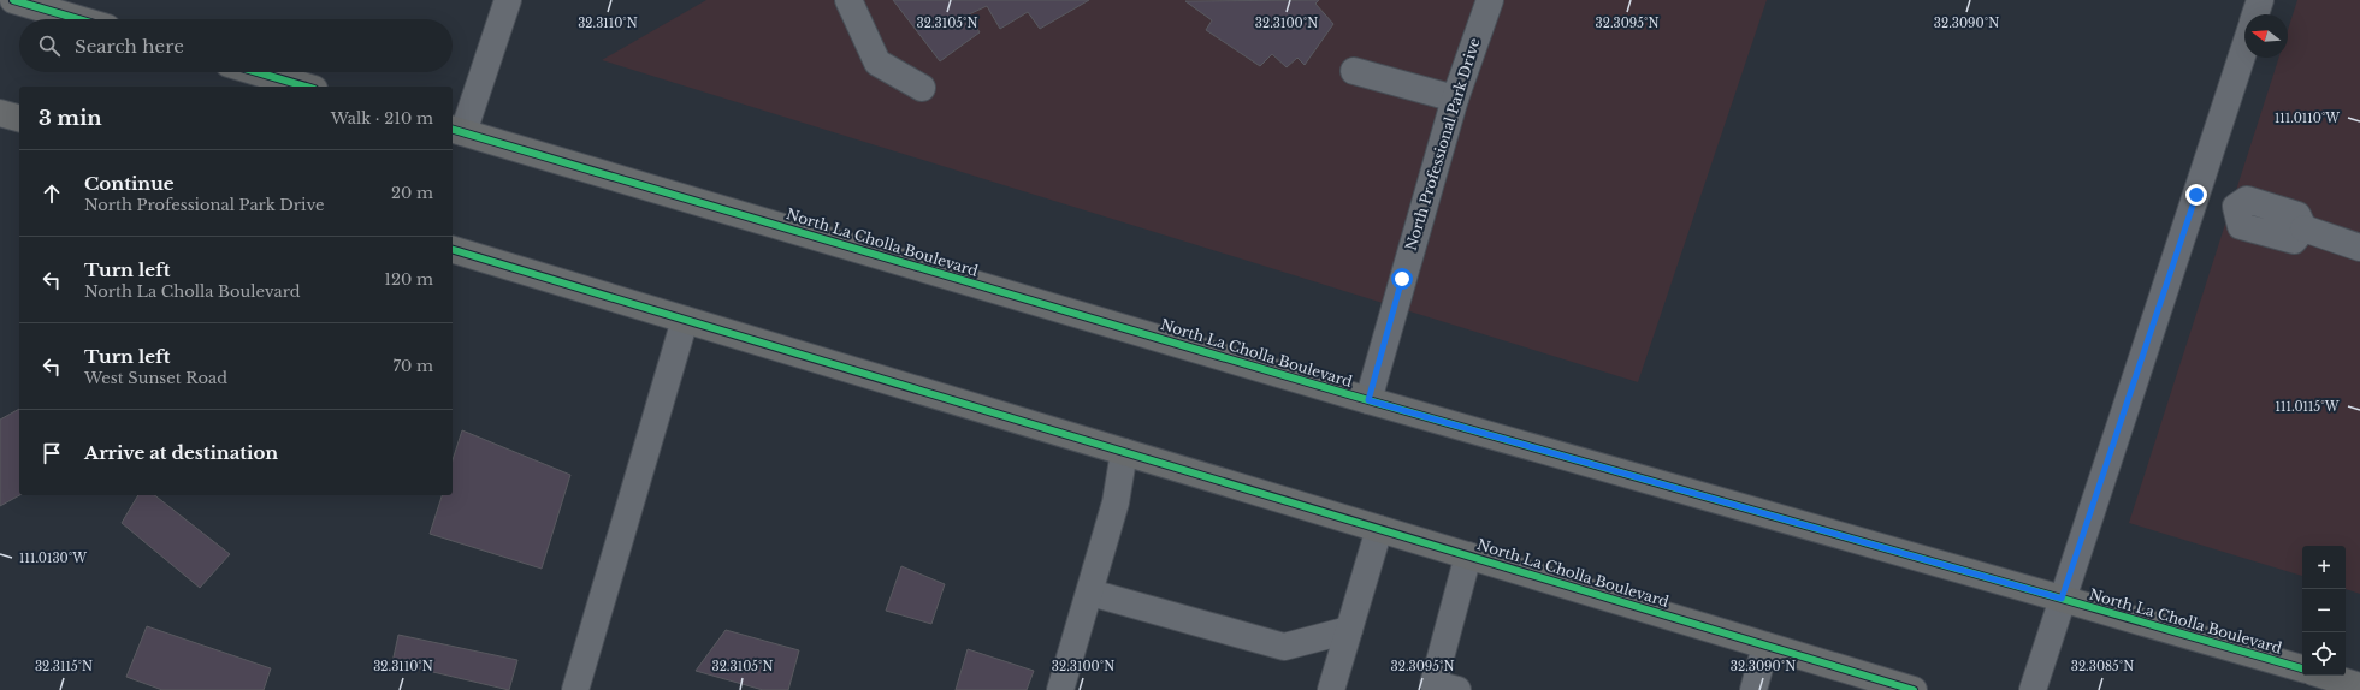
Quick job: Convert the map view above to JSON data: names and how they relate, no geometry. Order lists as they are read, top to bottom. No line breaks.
{"streets":{"main road":["North La Cholla Boulevard"],"street":["North Professional Park Drive"]},"crossings":[["North Professional Park Drive","North La Cholla Boulevard"]],"north":"left","page":{"search":"Search here","heading":["3 min","Walk · 210 m"],"list":[["Continue","North Professional Park Drive","20 m"],["Turn left","North La Cholla Boulevard","120 m"],["Turn left","West Sunset Road","70 m"],"Arrive at destination"],"map_buttons":["+","−"]},"coordinates":["32.3110°N","32.3105°N","32.3100°N","32.3095°N","32.3090°N","111.0110°W","111.0115°W","111.0130°W","32.3115°N","32.3085°N"]}
